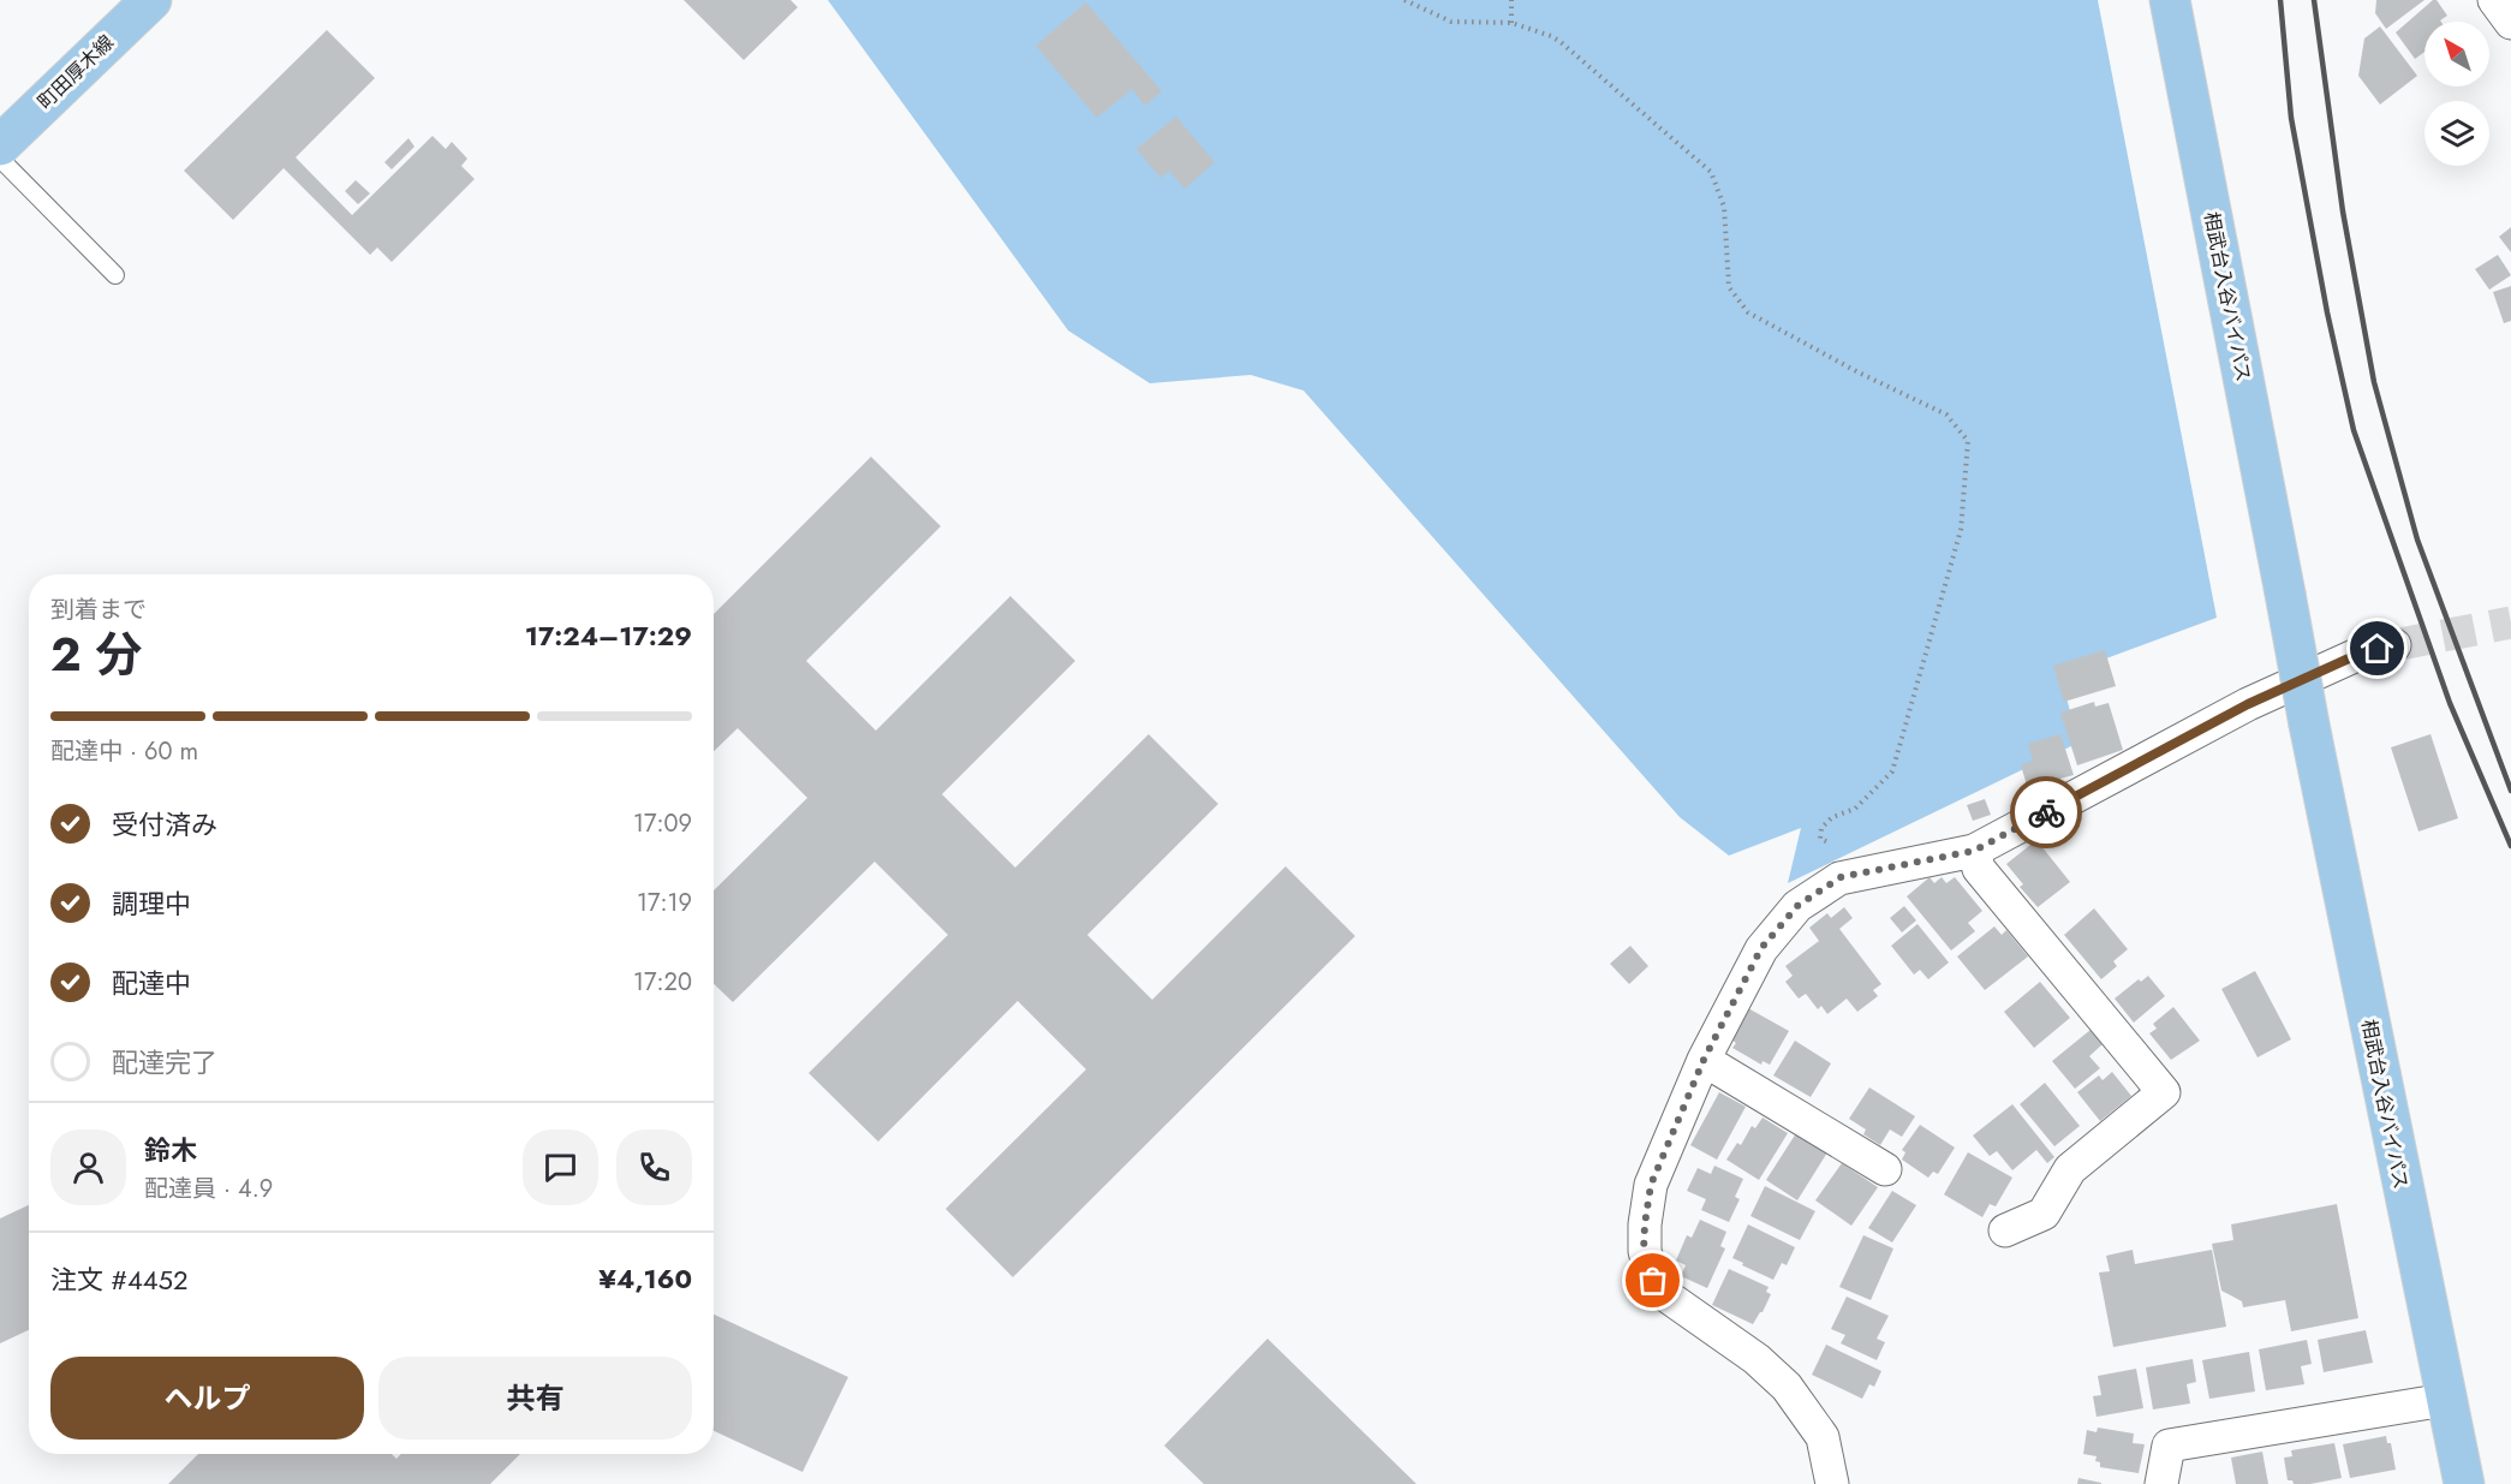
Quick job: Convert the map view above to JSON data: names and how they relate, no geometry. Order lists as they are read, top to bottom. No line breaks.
{"streets":{"main road":["町田厚木線","相武台入谷バイパス"]},"north":"top left","page":{"heading":["2 分","到着まで","17:24–17:29"],"panel":["鈴木","配達員 · 4.9","注文 #4452","¥4,160"],"bar":"配達中 · 60 m","list":[["受付済み","17:09"],["調理中","17:19"],["配達中","17:20"],"配達完了"],"buttons":["ヘルプ","共有"]}}
